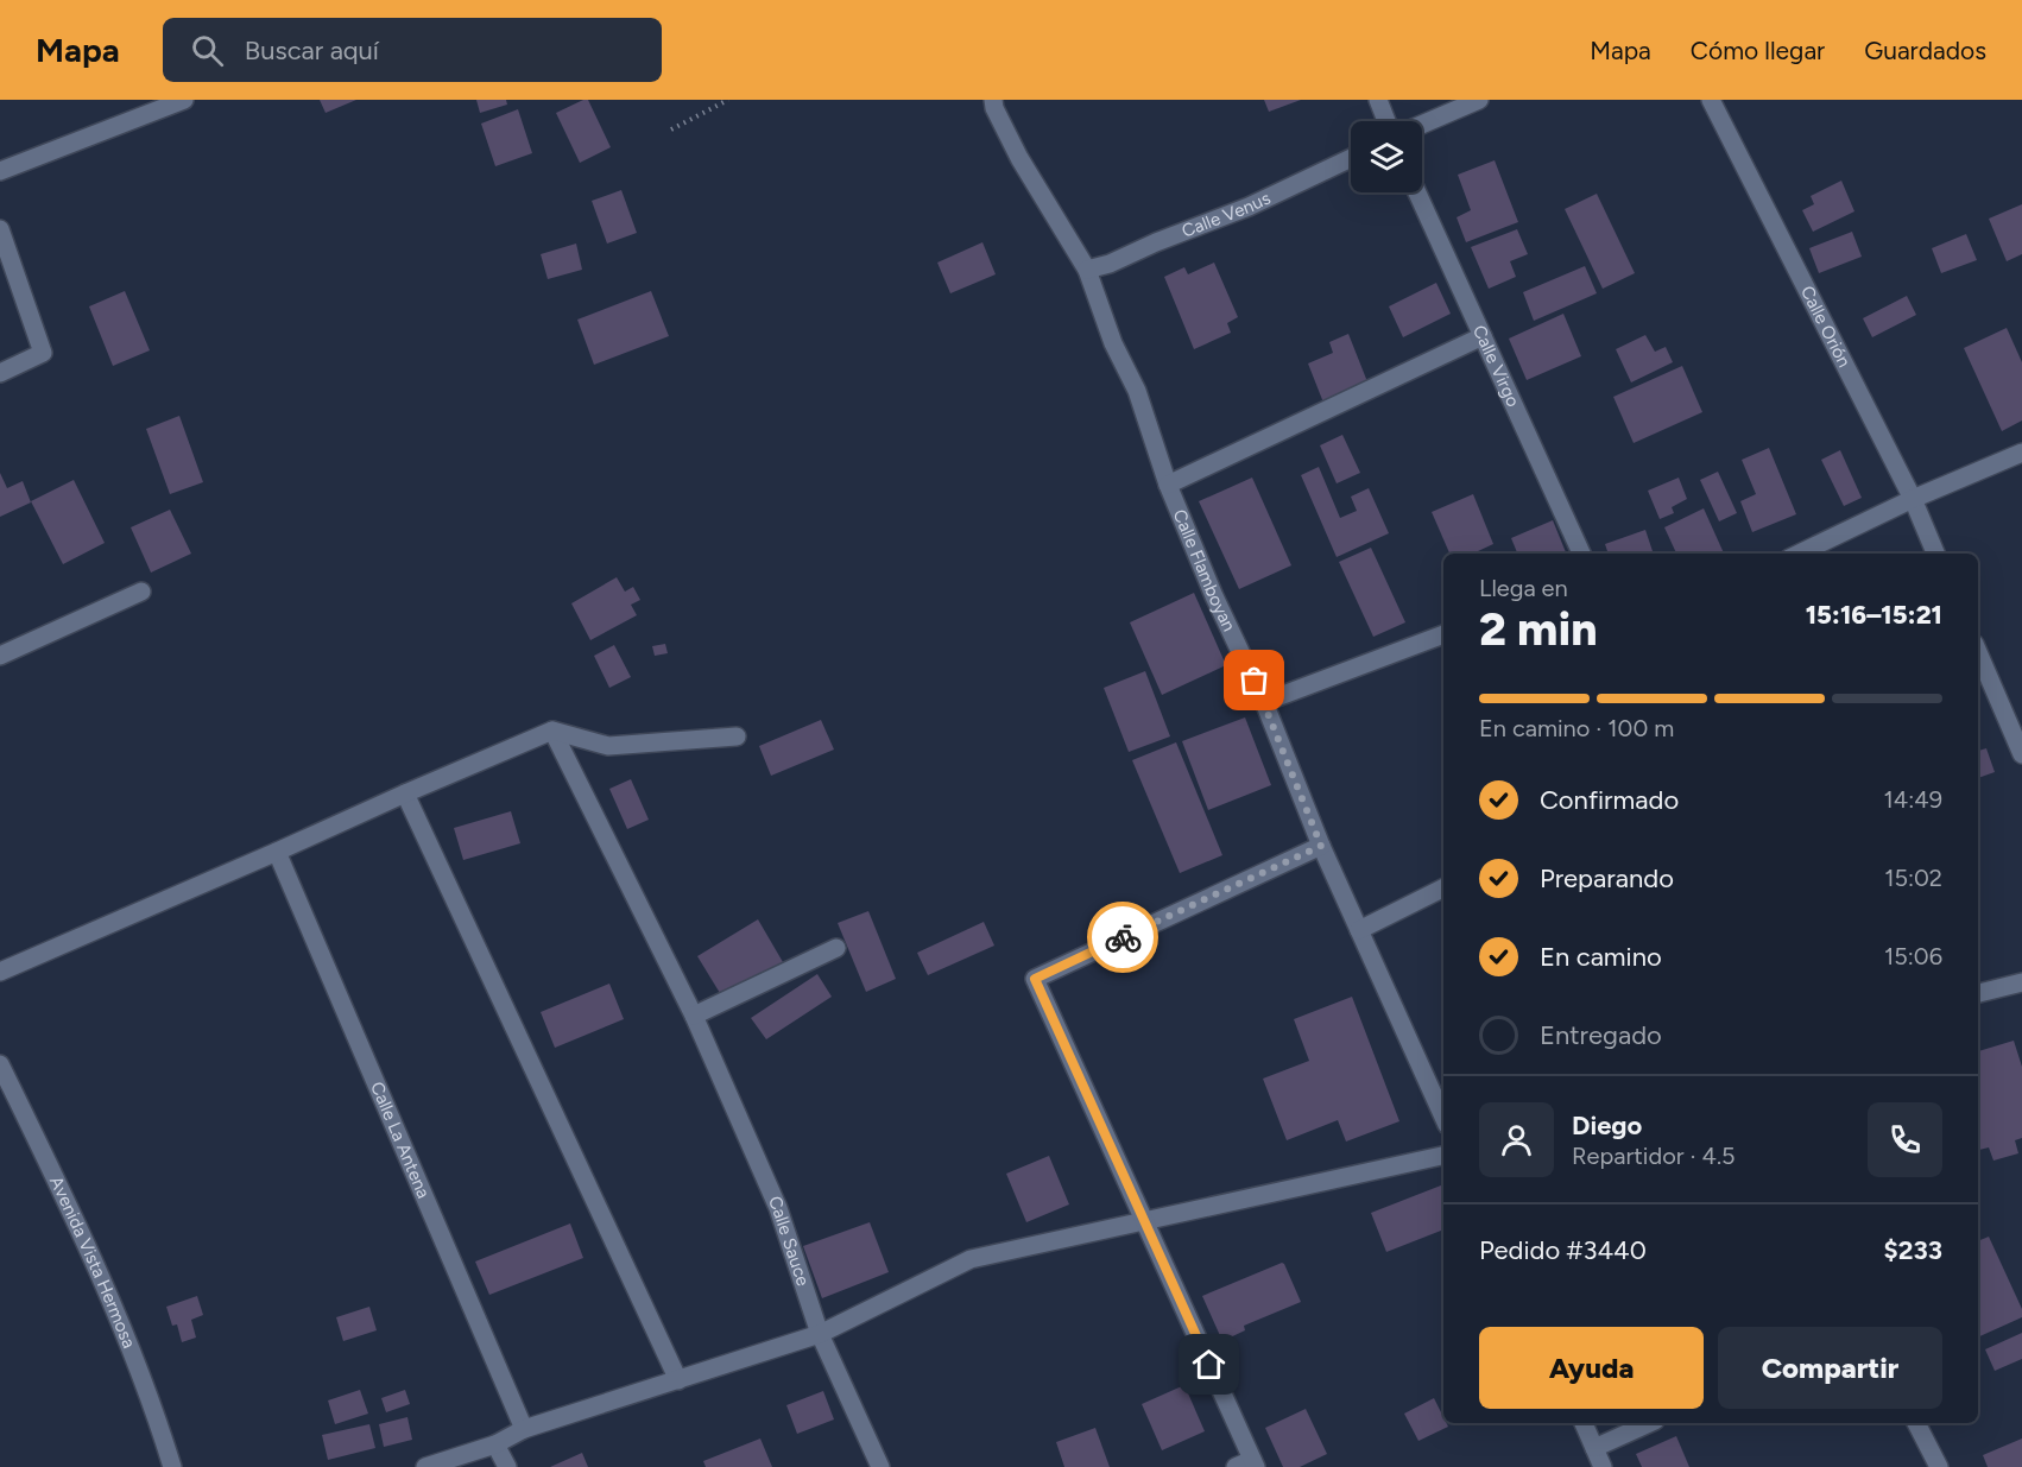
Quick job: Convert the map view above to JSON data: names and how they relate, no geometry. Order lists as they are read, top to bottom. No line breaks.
{"streets":{"street":["Calle Venus","Calle Orión","Calle Virgo","Calle Flamboyan","Calle La Antena","Calle Sauce","Avenida Vista Hermosa"]},"crossings":[["Calle Venus","Calle Flamboyan"]],"page":{"header":"Mapa","search":"Buscar aquí","nav":["Mapa","Cómo llegar","Guardados"],"heading":["2 min","Llega en","15:16–15:21"],"panel":["Diego","Repartidor · 4.5","Pedido #3440","$233"],"bar":"En camino · 100 m","list":[["Confirmado","14:49"],["Preparando","15:02"],["En camino","15:06"],"Entregado"],"buttons":["Ayuda","Compartir"]}}
